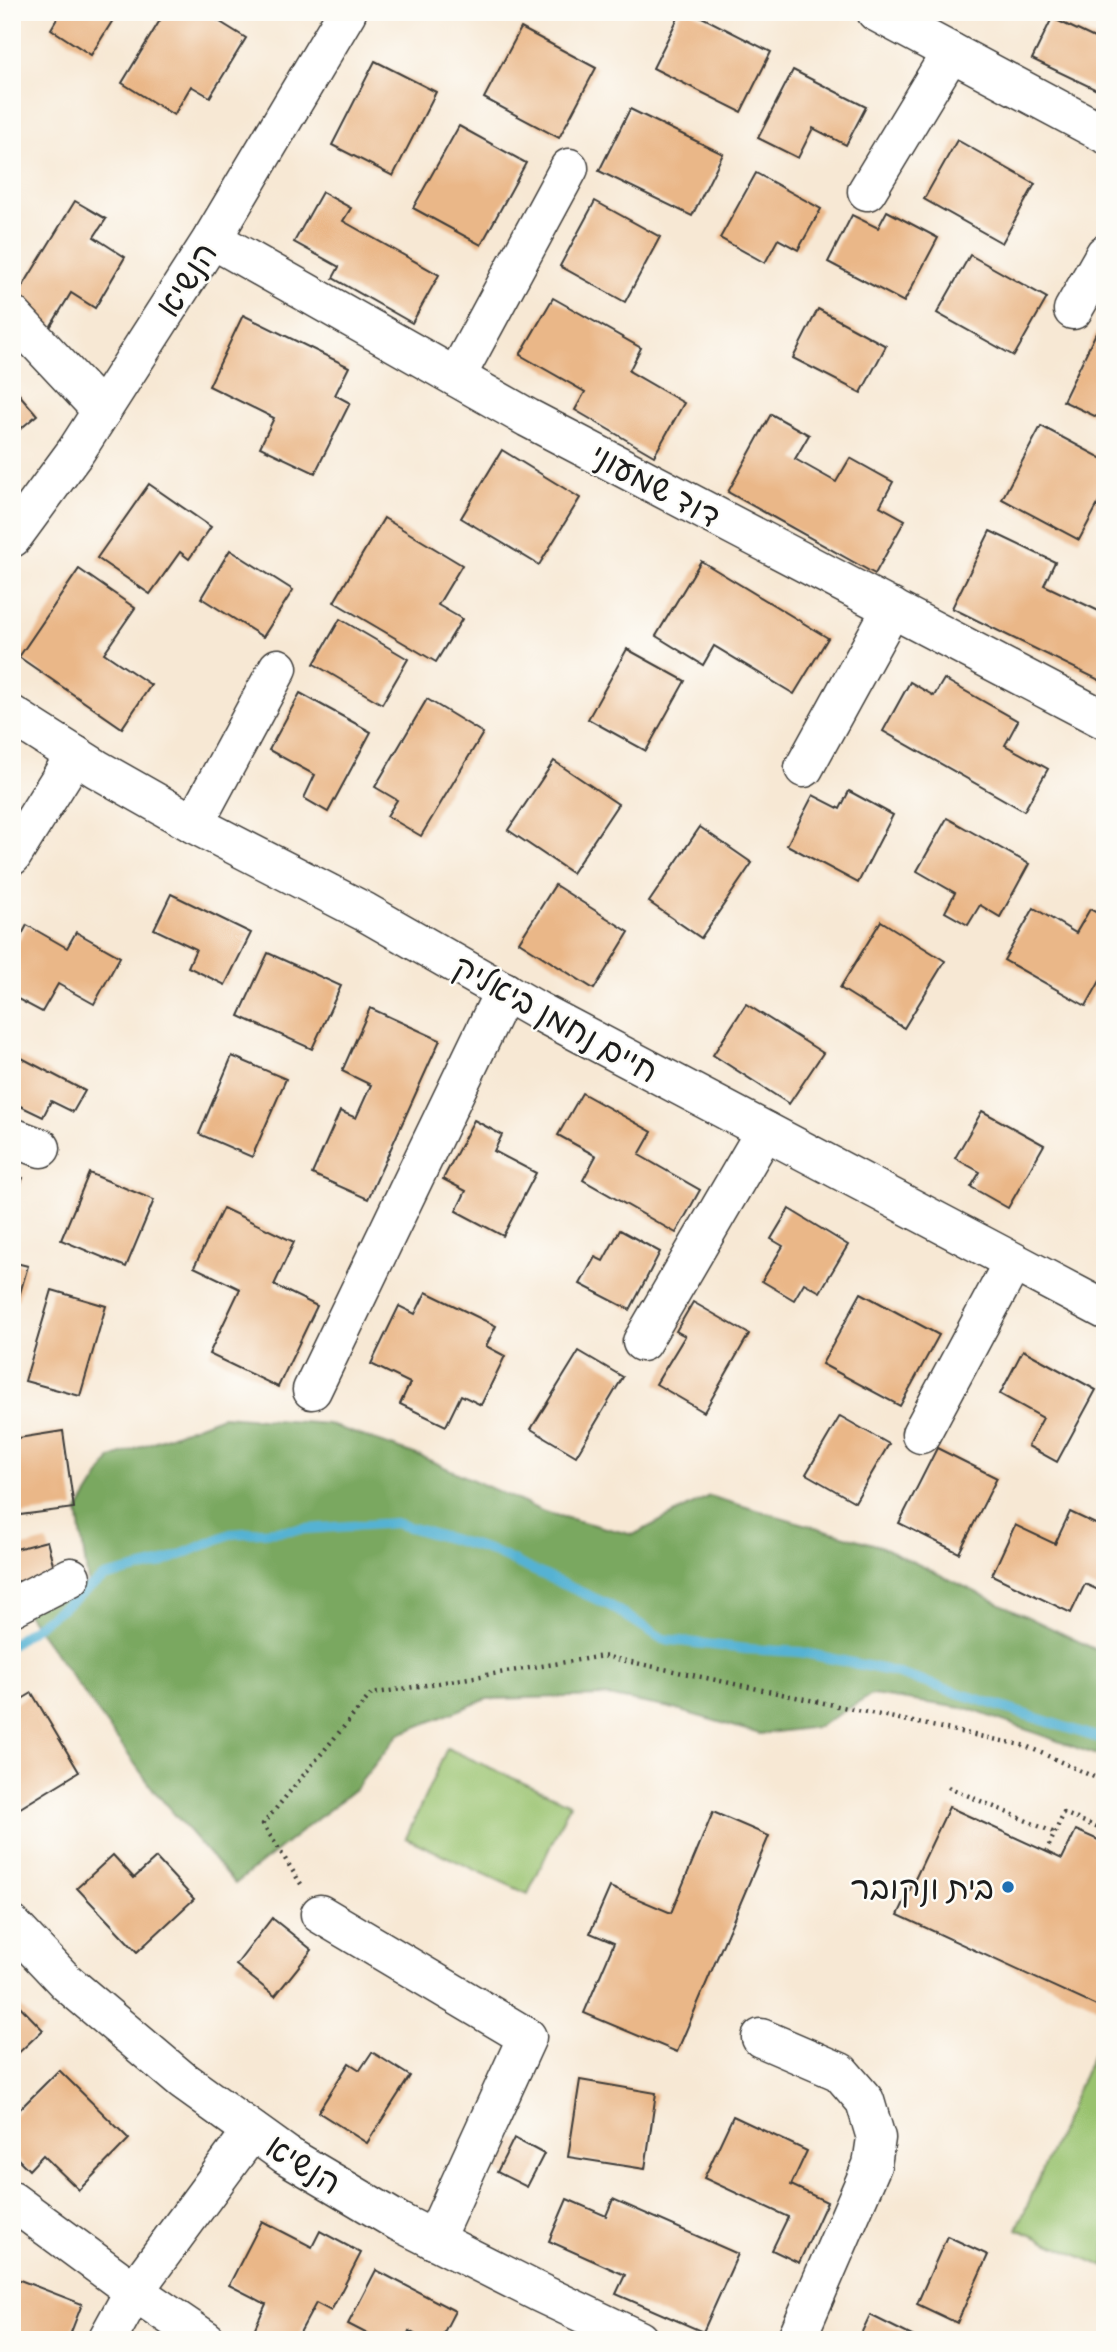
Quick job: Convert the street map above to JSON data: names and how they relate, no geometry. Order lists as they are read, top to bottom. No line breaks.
{"streets":{"street":["הנשיא","דוד שמעוני","חיים נחמן ביאליק"]},"crossings":[["הנשיא","דוד שמעוני"]],"places":["בית ונקובר"]}
